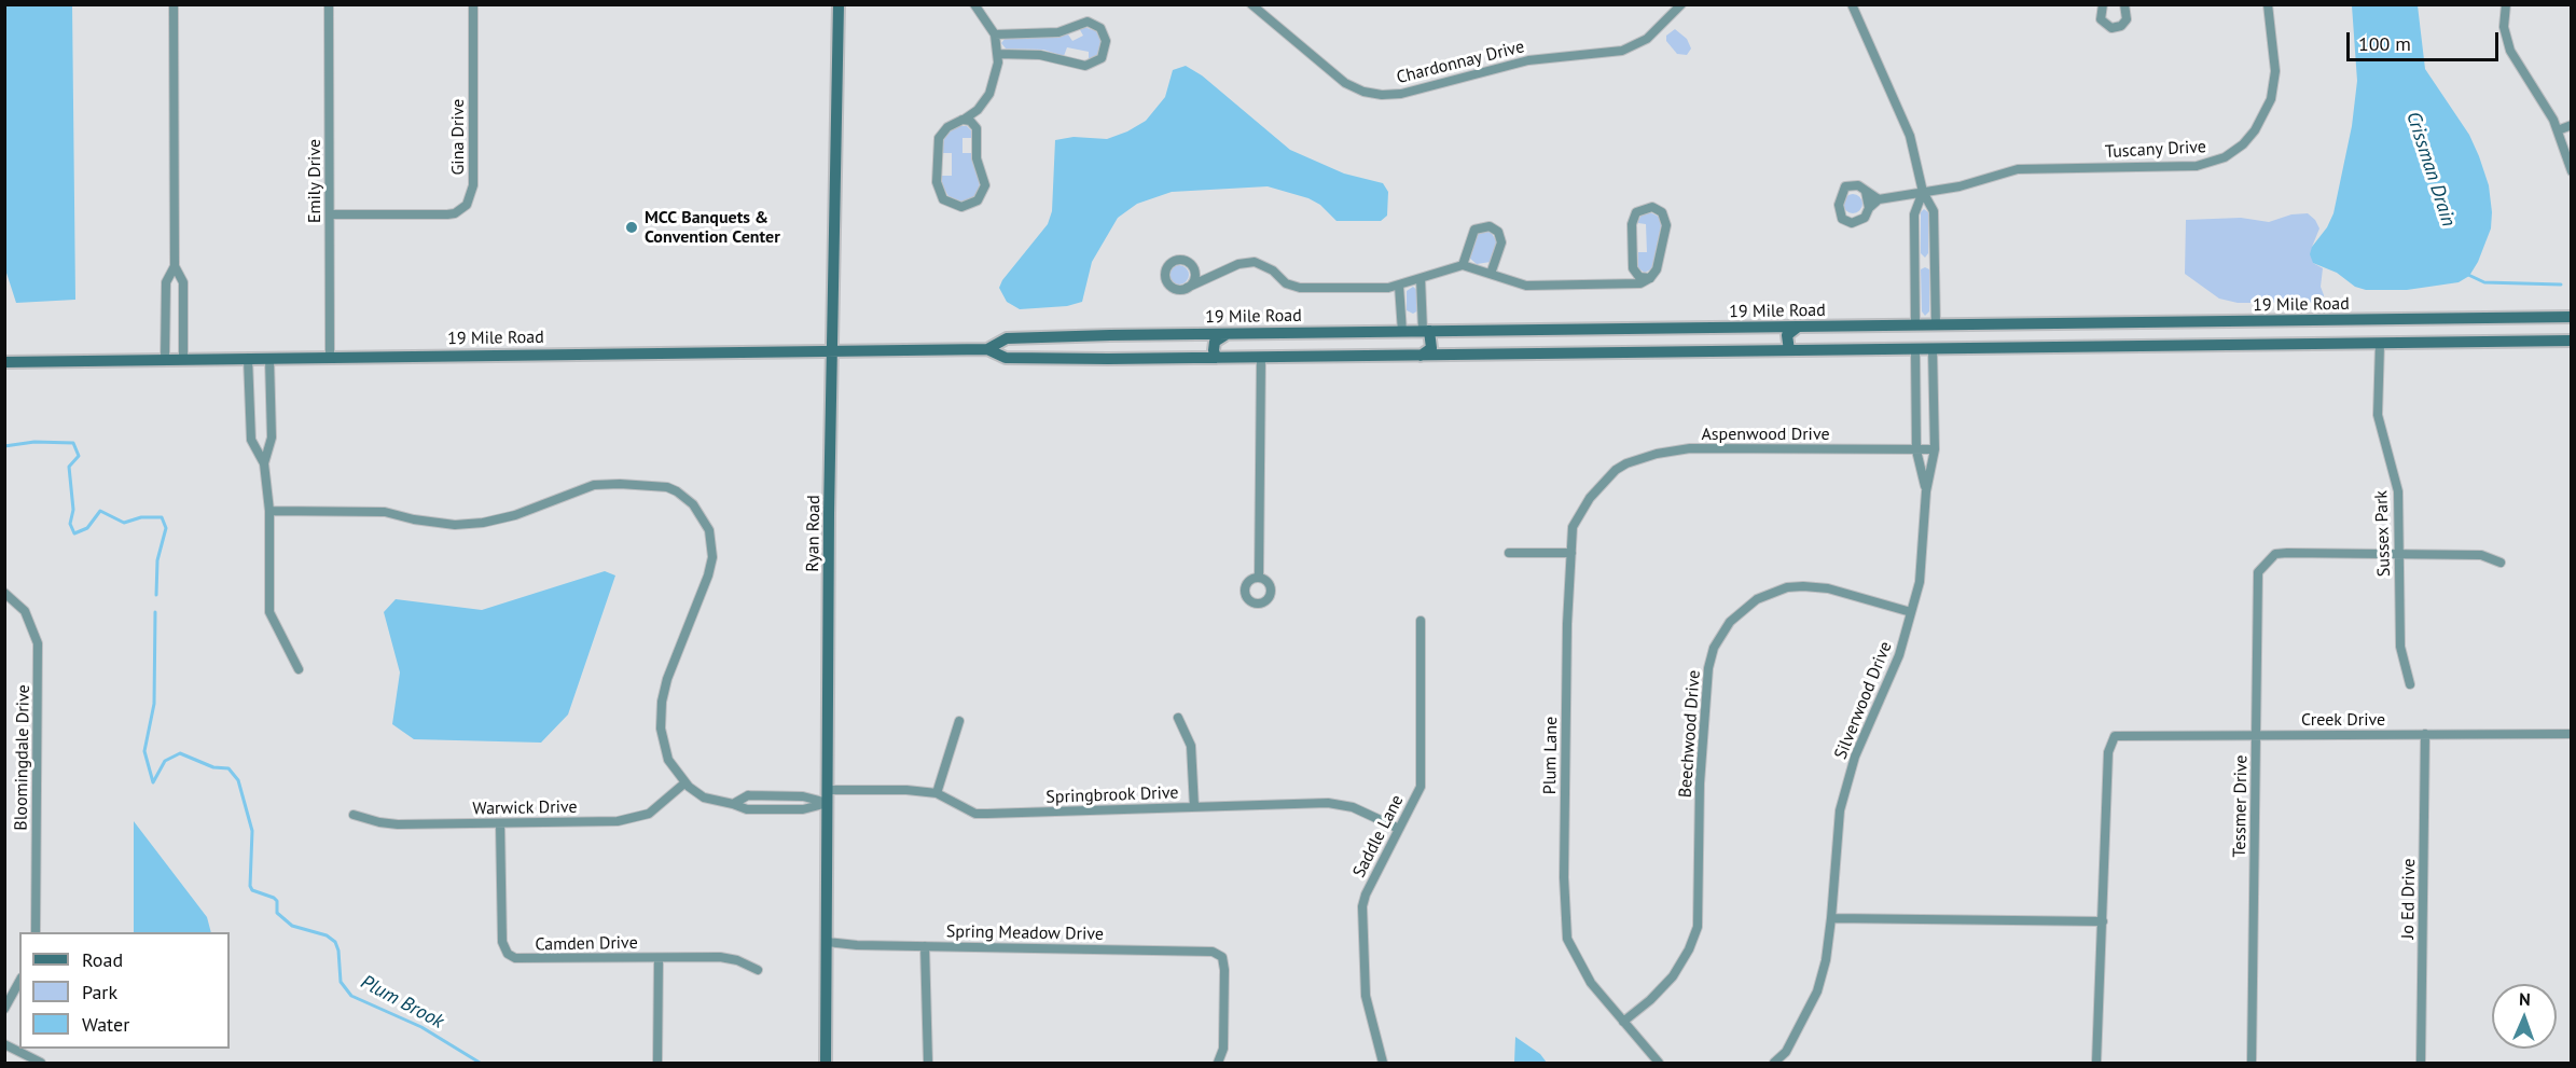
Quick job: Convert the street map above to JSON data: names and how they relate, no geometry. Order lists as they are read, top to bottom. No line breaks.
{"streets":{"main road":["19 Mile Road","Ryan Road"],"street":["Chardonnay Drive","Gina Drive","Tuscany Drive","Emily Drive","Aspenwood Drive","Sussex Park","Silverwood Drive","Creek Drive","Beechwood Drive","Plum Lane","Bloomingdale Drive","Springbrook Drive","Tessmer Drive","Warwick Drive","Saddle Lane","Jo Ed Drive","Spring Meadow Drive","Camden Drive"]},"crossings":[["Gina Drive","Emily Drive"],["Emily Drive","19 Mile Road"],["19 Mile Road","Ryan Road"],["19 Mile Road","Sussex Park"],["19 Mile Road","Silverwood Drive"],["Aspenwood Drive","Silverwood Drive"],["Aspenwood Drive","Plum Lane"],["Ryan Road","Springbrook Drive"],["Ryan Road","Spring Meadow Drive"],["Sussex Park","Tessmer Drive"],["Silverwood Drive","Beechwood Drive"],["Creek Drive","Tessmer Drive"],["Creek Drive","Jo Ed Drive"],["Beechwood Drive","Plum Lane"],["Springbrook Drive","Saddle Lane"],["Warwick Drive","Camden Drive"]],"water":["Crissman Drain","Plum Brook"],"places":["MCC Banquets & Convention Center"],"legend":["Road","Park","Water"],"scale_bar":"100 m","north":"top"}
